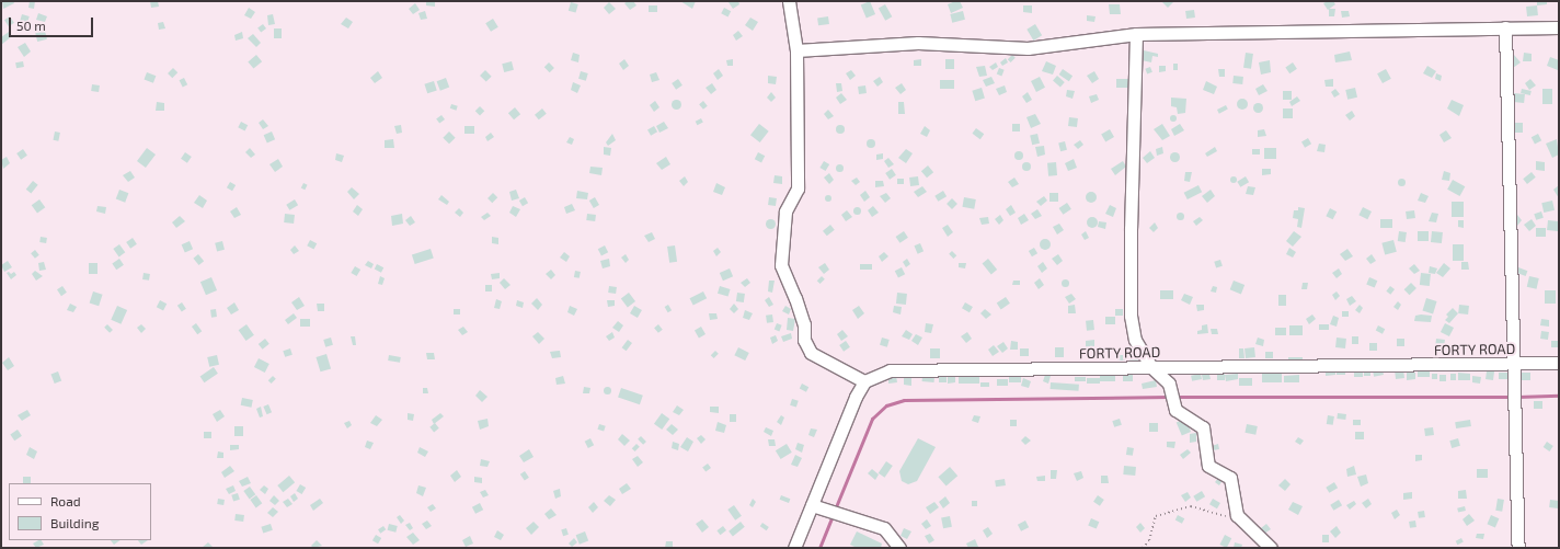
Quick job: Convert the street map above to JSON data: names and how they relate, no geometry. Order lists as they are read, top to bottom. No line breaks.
{"streets":{"street":["FORTY ROAD"]},"legend":["Road","Building"],"scale_bar":"50 m"}
